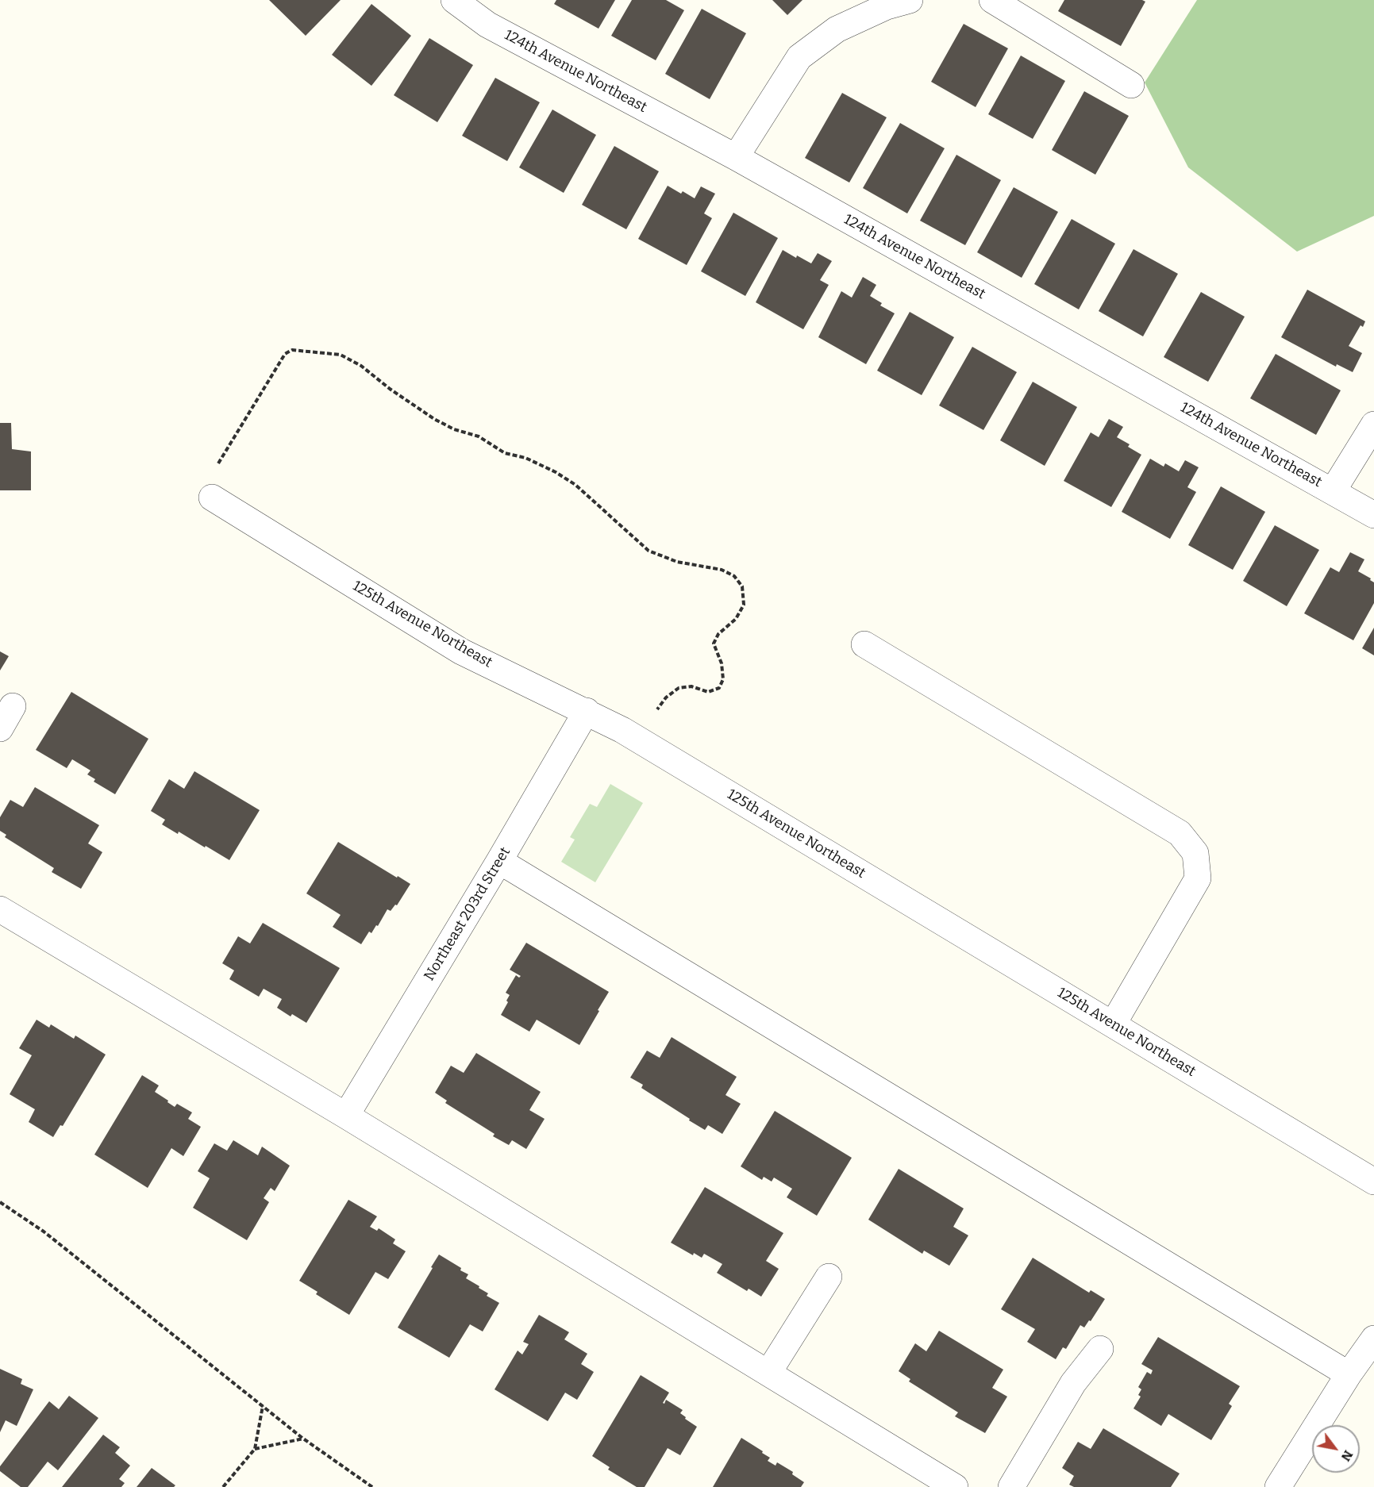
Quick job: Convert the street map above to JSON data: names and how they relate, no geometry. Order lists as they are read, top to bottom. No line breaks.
{"streets":{"street":["124th Avenue Northeast","125th Avenue Northeast","Northeast 203rd Street"]},"crossings":[["125th Avenue Northeast","Northeast 203rd Street"]],"north":"bottom right"}
